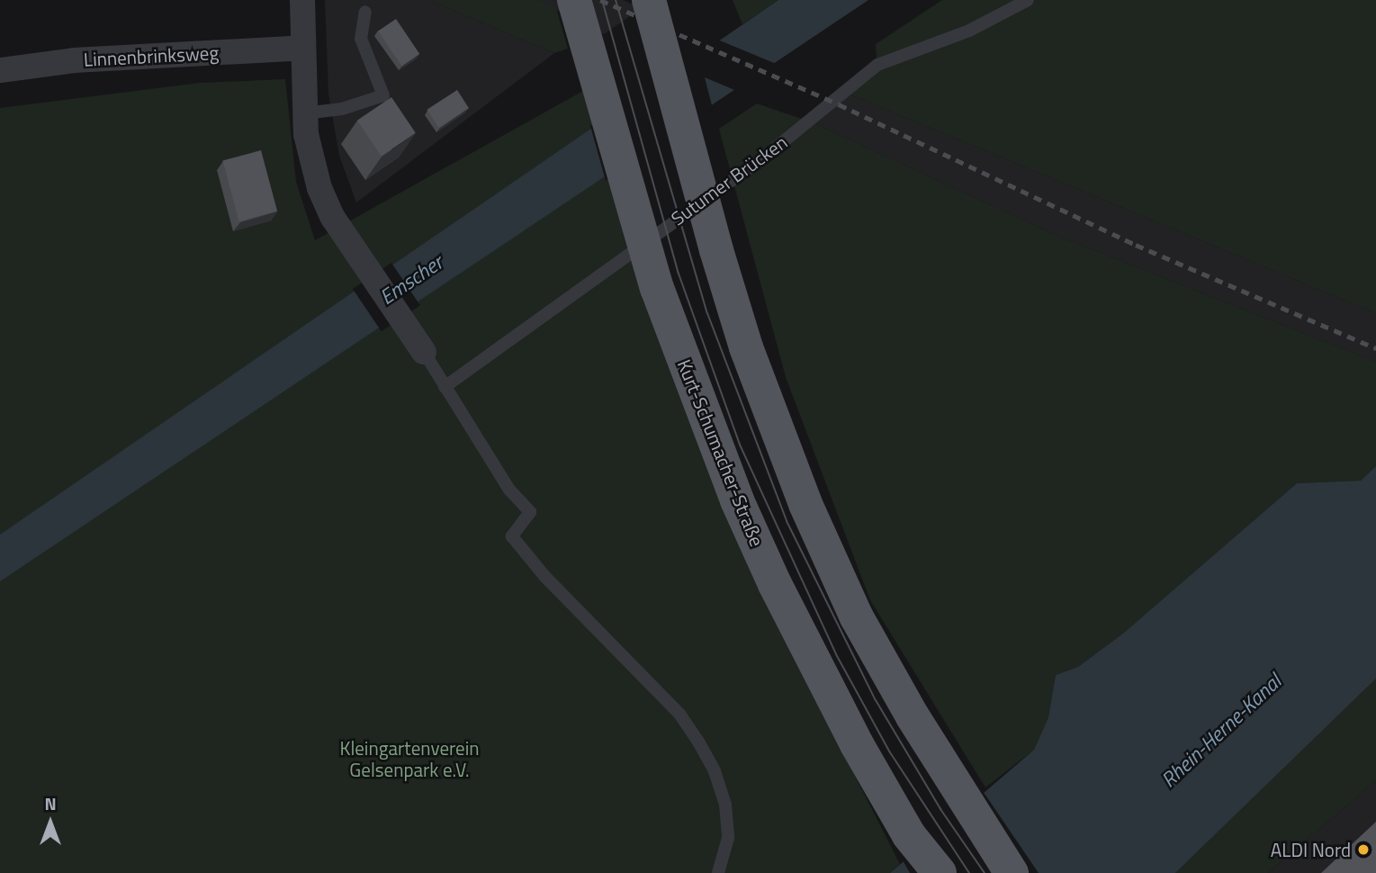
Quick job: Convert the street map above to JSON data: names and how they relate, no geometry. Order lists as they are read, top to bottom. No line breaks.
{"streets":{"main road":["Kurt-Schumacher-Straße"],"street":["Linnenbrinksweg"],"lane":["Sutumer Brücken"]},"water":["Emscher","Rhein-Herne-Kanal"],"parks":["Kleingartenverein Gelsenpark e.V."],"places":["ALDI Nord"],"north":"top"}
